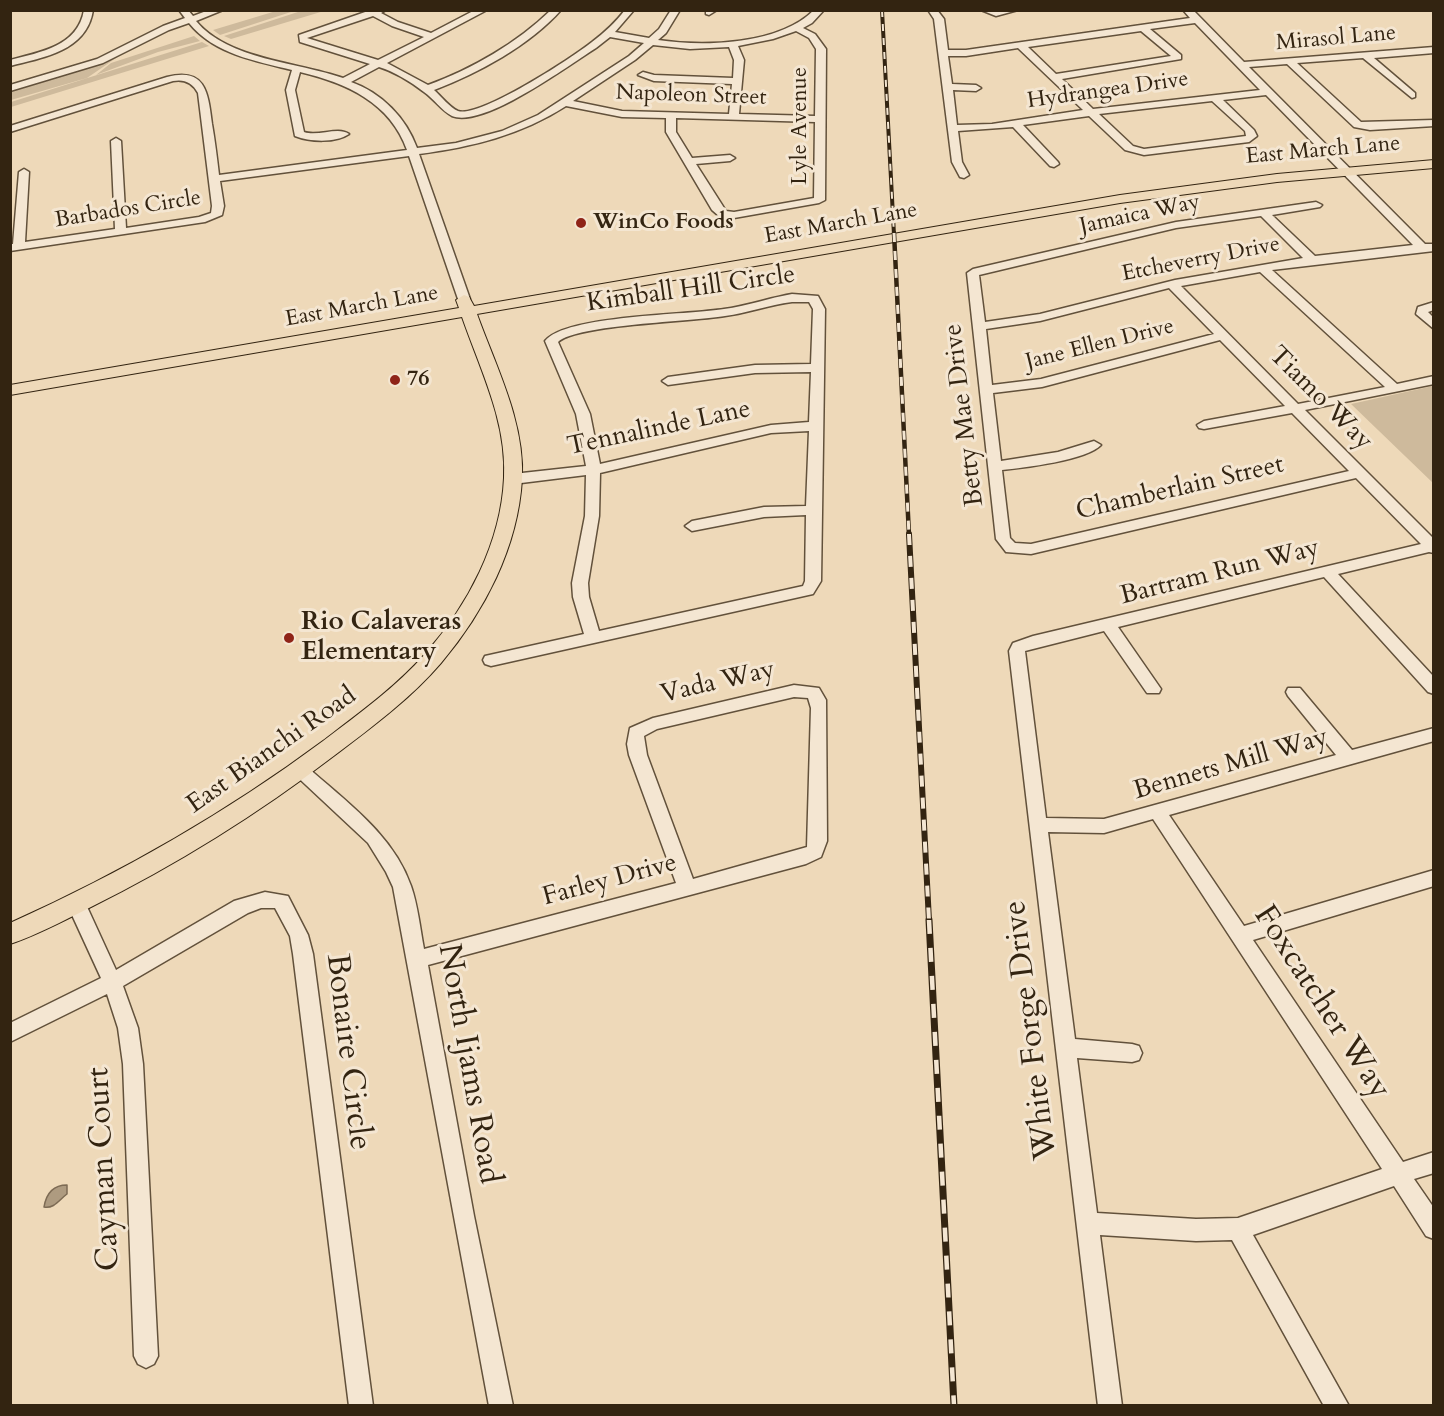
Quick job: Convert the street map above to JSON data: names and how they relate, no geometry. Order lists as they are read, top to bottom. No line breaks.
{"streets":{"main road":["East March Lane","East Bianchi Road"],"street":["Mirasol Lane","Hydrangea Drive","Napoleon Street","Lyle Avenue","Barbados Circle","Jamaica Way","Etcheverry Drive","Kimball Hill Circle","Jane Ellen Drive","Tiamo Way","Betty Mae Drive","Tennalinde Lane","Chamberlain Street","Bartram Run Way","Vada Way","Bennets Mill Way","Farley Drive","Foxcatcher Way","White Forge Drive","Bonaire Circle","North Ijams Road","Cayman Court"]},"crossings":[["Napoleon Street","Lyle Avenue"],["Napoleon Street","Barbados Circle"],["East March Lane","East Bianchi Road"],["Jamaica Way","Betty Mae Drive"],["Etcheverry Drive","Tiamo Way"],["Etcheverry Drive","Betty Mae Drive"],["Kimball Hill Circle","Tennalinde Lane"],["Jane Ellen Drive","Tiamo Way"],["Jane Ellen Drive","Betty Mae Drive"],["Tiamo Way","Chamberlain Street"],["Tiamo Way","Bartram Run Way"],["Betty Mae Drive","Chamberlain Street"],["Tennalinde Lane","East Bianchi Road"],["Bartram Run Way","White Forge Drive"],["Vada Way","Farley Drive"],["East Bianchi Road","North Ijams Road"],["Bennets Mill Way","Foxcatcher Way"],["Bennets Mill Way","White Forge Drive"],["Farley Drive","North Ijams Road"],["Bonaire Circle","Cayman Court"]],"places":["WinCo Foods","76","Rio Calaveras Elementary"]}
